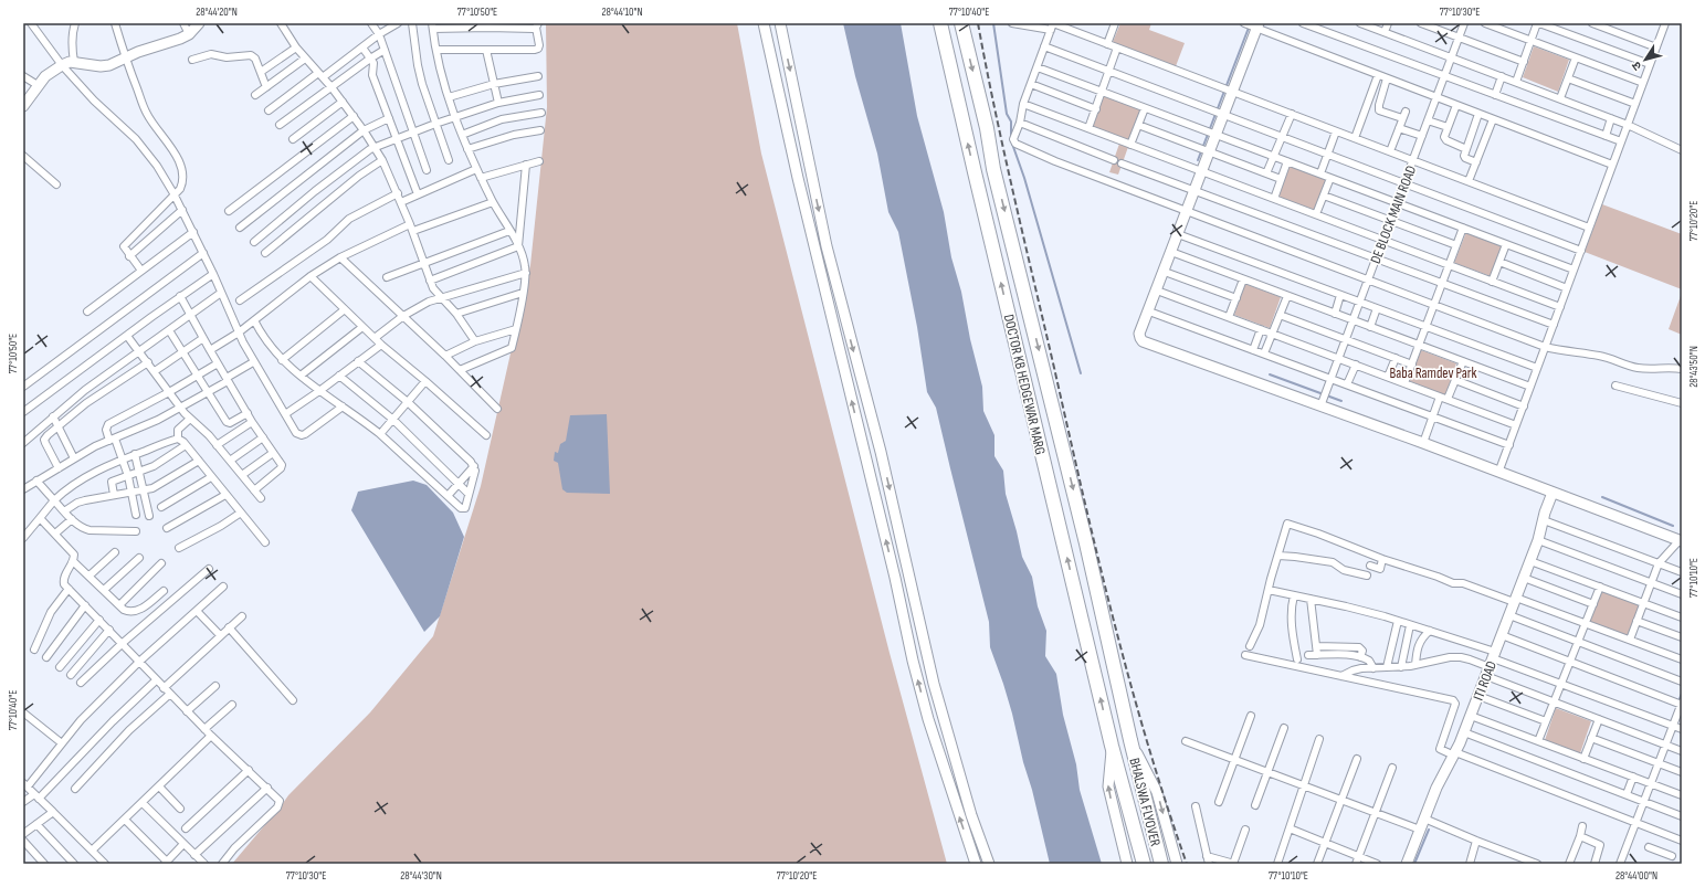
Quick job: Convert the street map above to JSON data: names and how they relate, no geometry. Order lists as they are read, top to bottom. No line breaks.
{"streets":{"highway":["DOCTOR KB HEDGEWAR MARG","BHALSWA FLYOVER"],"street":["DE BLOCK MAIN ROAD","ITI ROAD"]},"crossings":[["DOCTOR KB HEDGEWAR MARG","BHALSWA FLYOVER"]],"parks":["Baba Ramdev Park"],"north":"bottom left","coordinates":["28°44'20\"N","77°10'50\"E","28°44'10\"N","77°10'40\"E","77°10'30\"E","77°10'20\"E","28°43'50\"N","77°10'10\"E","28°44'30\"N","28°44'00\"N"]}
